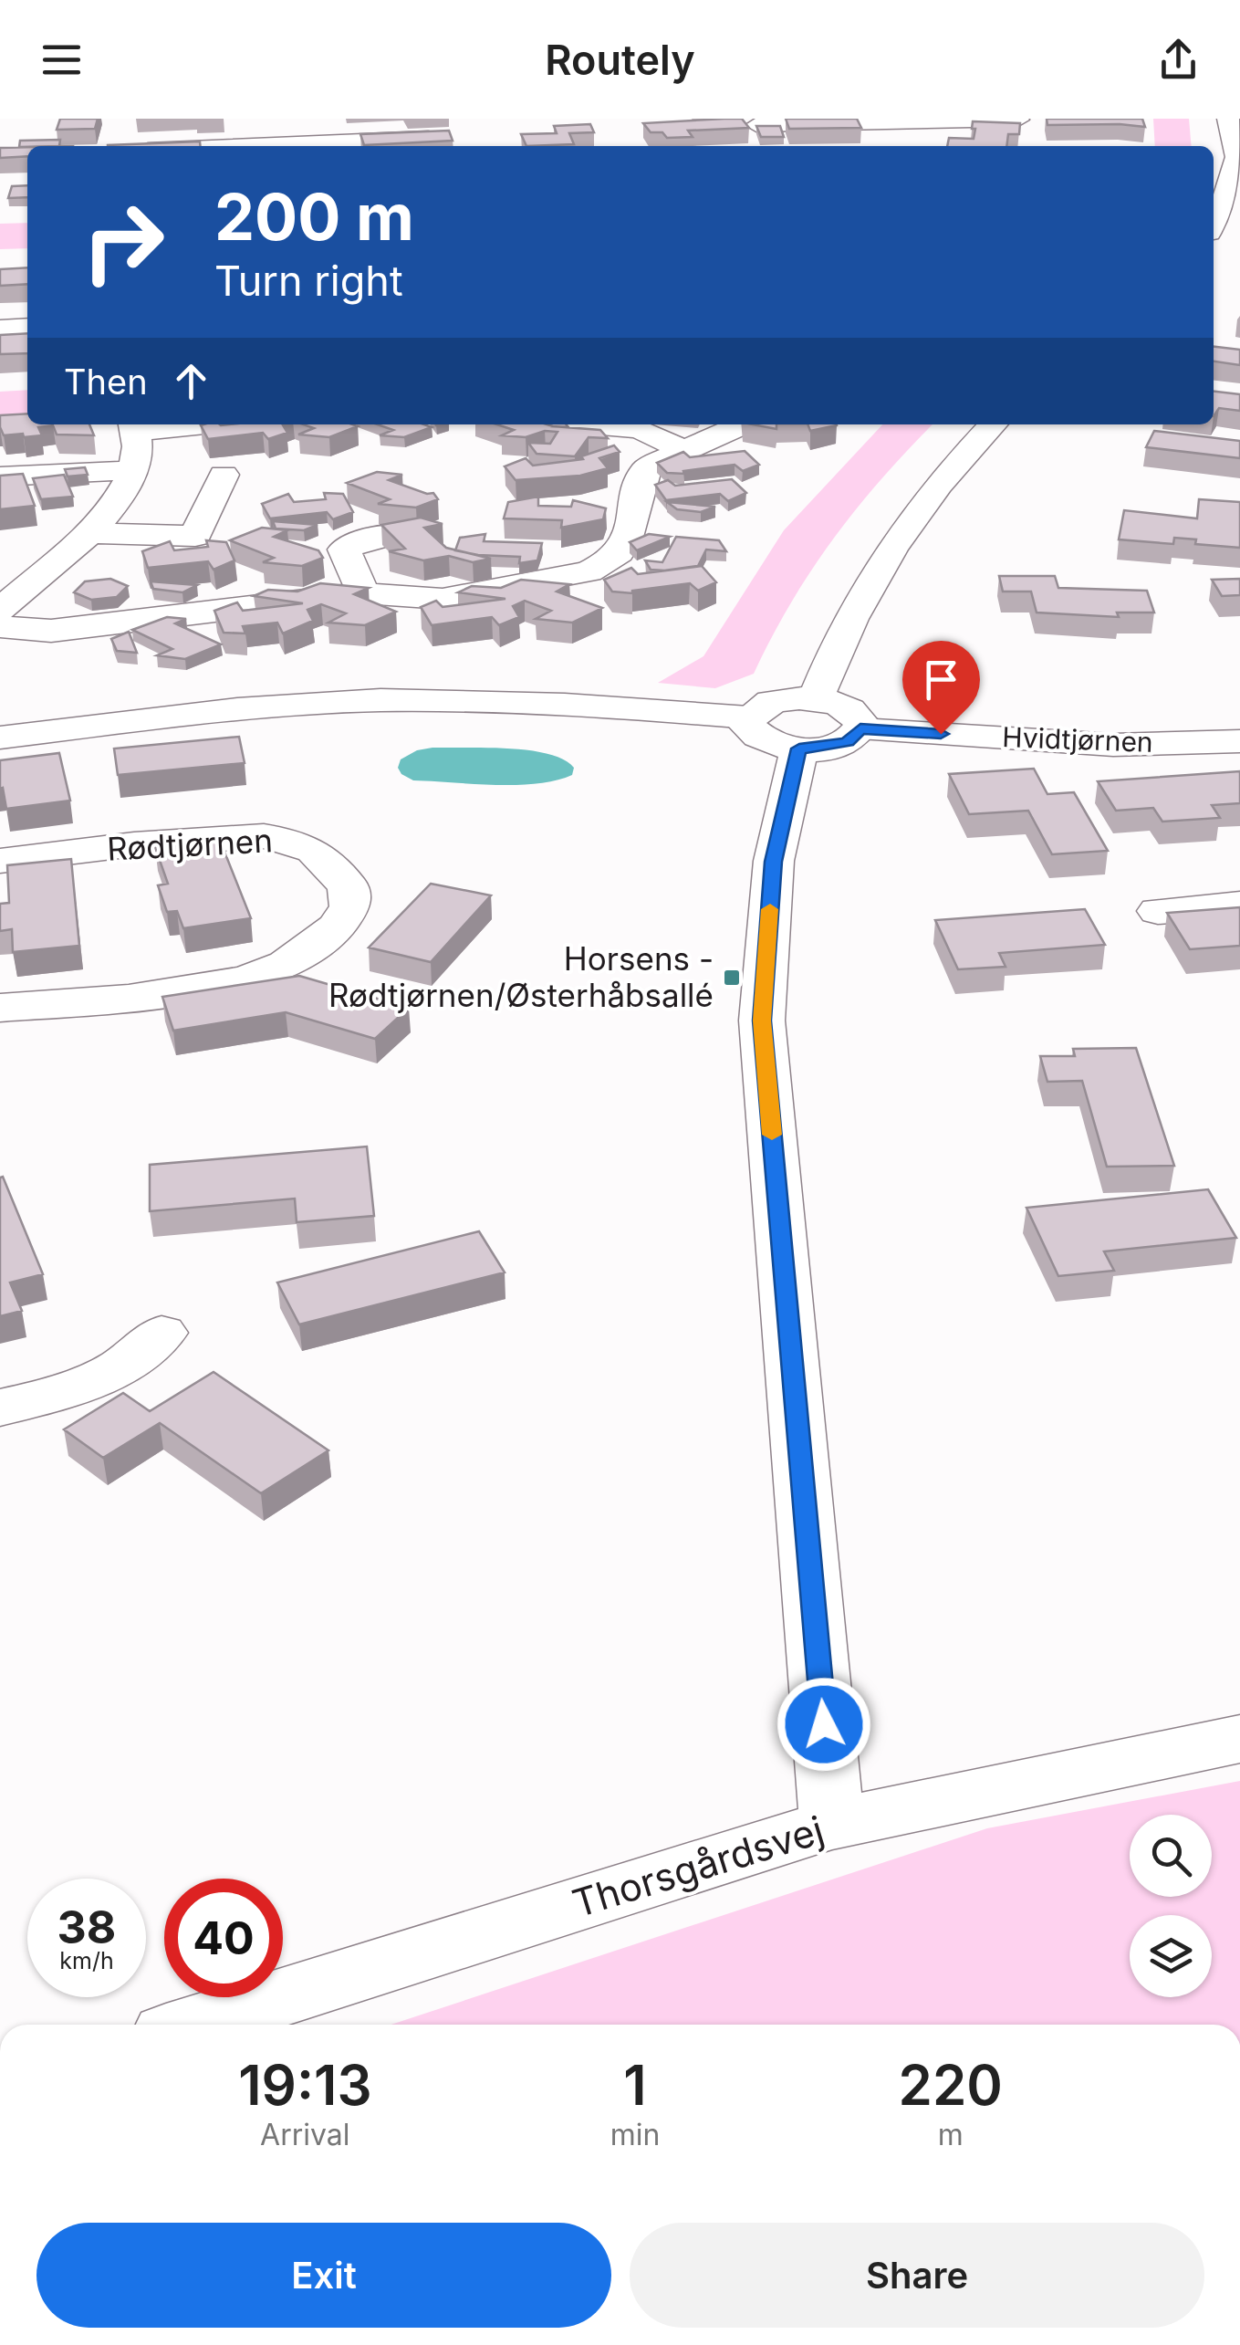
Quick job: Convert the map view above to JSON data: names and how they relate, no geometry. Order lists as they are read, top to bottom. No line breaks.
{"streets":{"street":["Hvidtjørnen","Rødtjørnen","Thorsgårdsvej"]},"places":{"transit":["Horsens - Rødtjørnen/Østerhåbsallé"]},"page":{"header":"Routely","turn":["200 m","Turn right"],"then":"Then","speed":"38 km/h","limit":"40","eta":["19:13","Arrival","1","min","220","m"],"buttons":["Exit","Share"]}}
